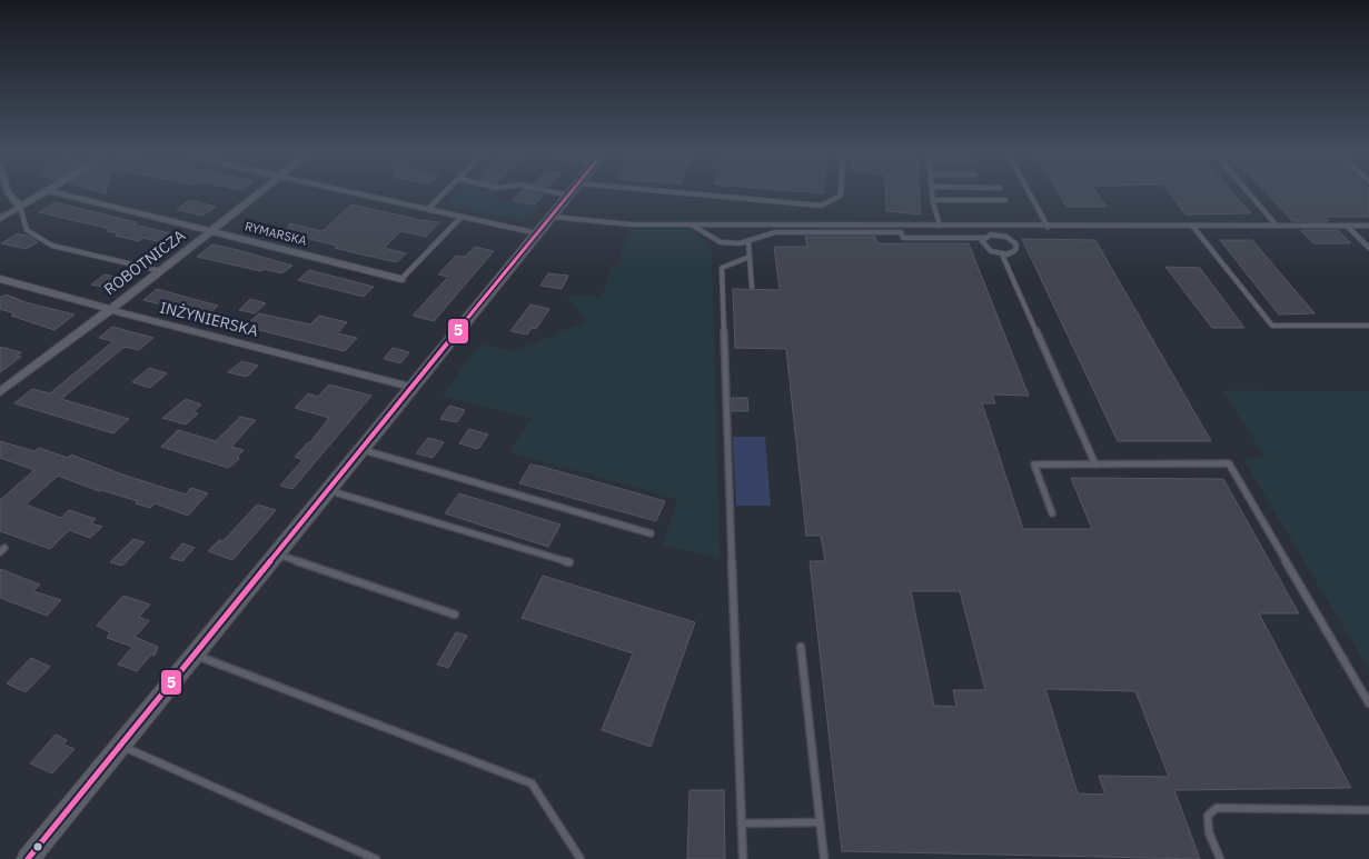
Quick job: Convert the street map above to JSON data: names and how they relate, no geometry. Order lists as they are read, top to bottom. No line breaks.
{"streets":{"street":["RYMARSKA","ROBOTNICZA","INŻYNIERSKA"]},"crossings":[["RYMARSKA","ROBOTNICZA"],["ROBOTNICZA","INŻYNIERSKA"]],"lines":["transit line 5"]}
